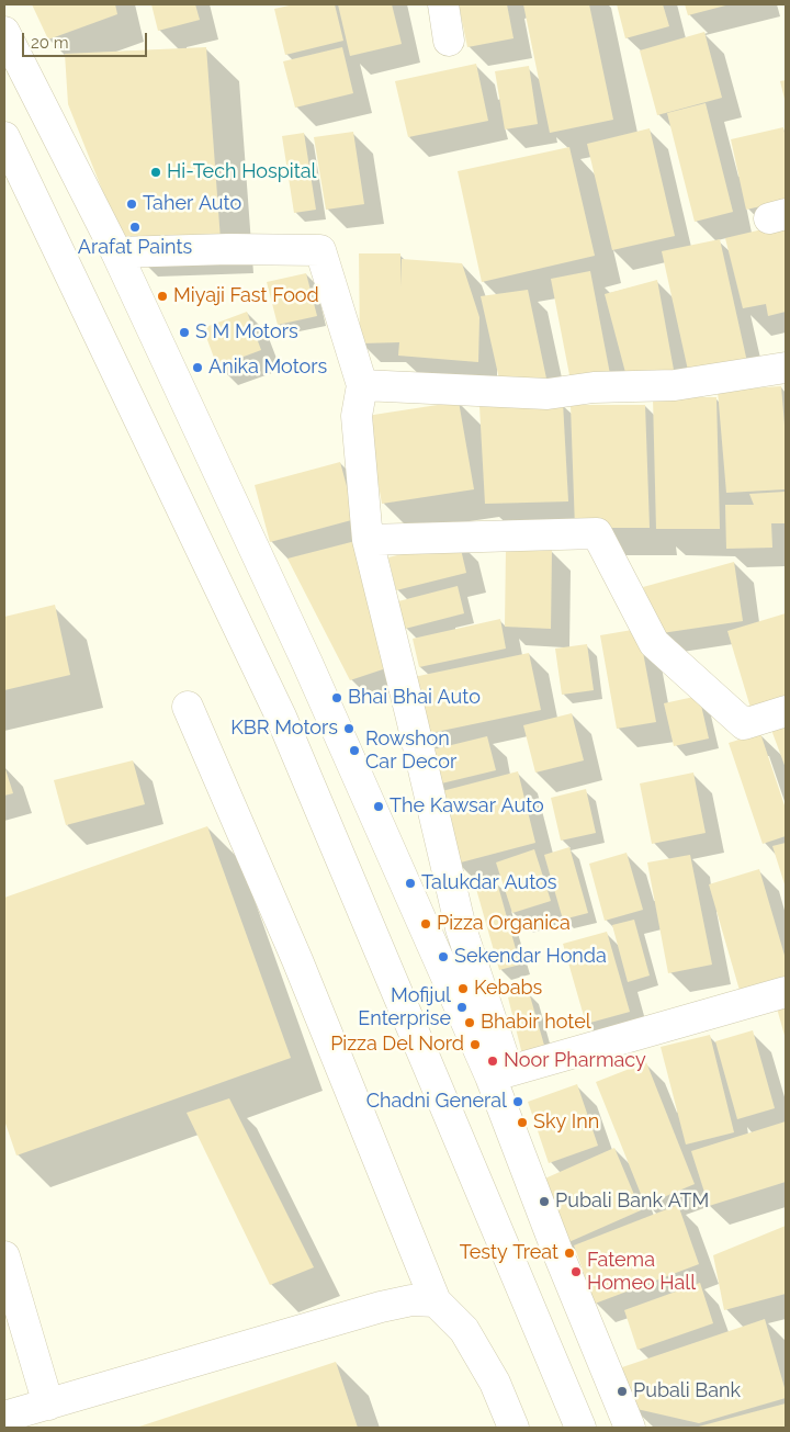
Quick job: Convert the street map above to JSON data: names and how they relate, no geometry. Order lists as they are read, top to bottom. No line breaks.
{"places":["Hi-Tech Hospital","Taher Auto","Arafat Paints","Miyaji Fast Food","S M Motors","Anika Motors","Bhai Bhai Auto","KBR Motors","Rowshon Car Decor","The Kawsar Auto","Talukdar Autos","Pizza Organica","Sekendar Honda","Kebabs","Mofijul Enterprise","Bhabir hotel","Pizza Del Nord","Noor Pharmacy","Chadni General","Sky Inn","Pubali Bank ATM","Testy Treat","Fatema Homeo Hall","Pubali Bank"],"scale_bar":"20 m"}
